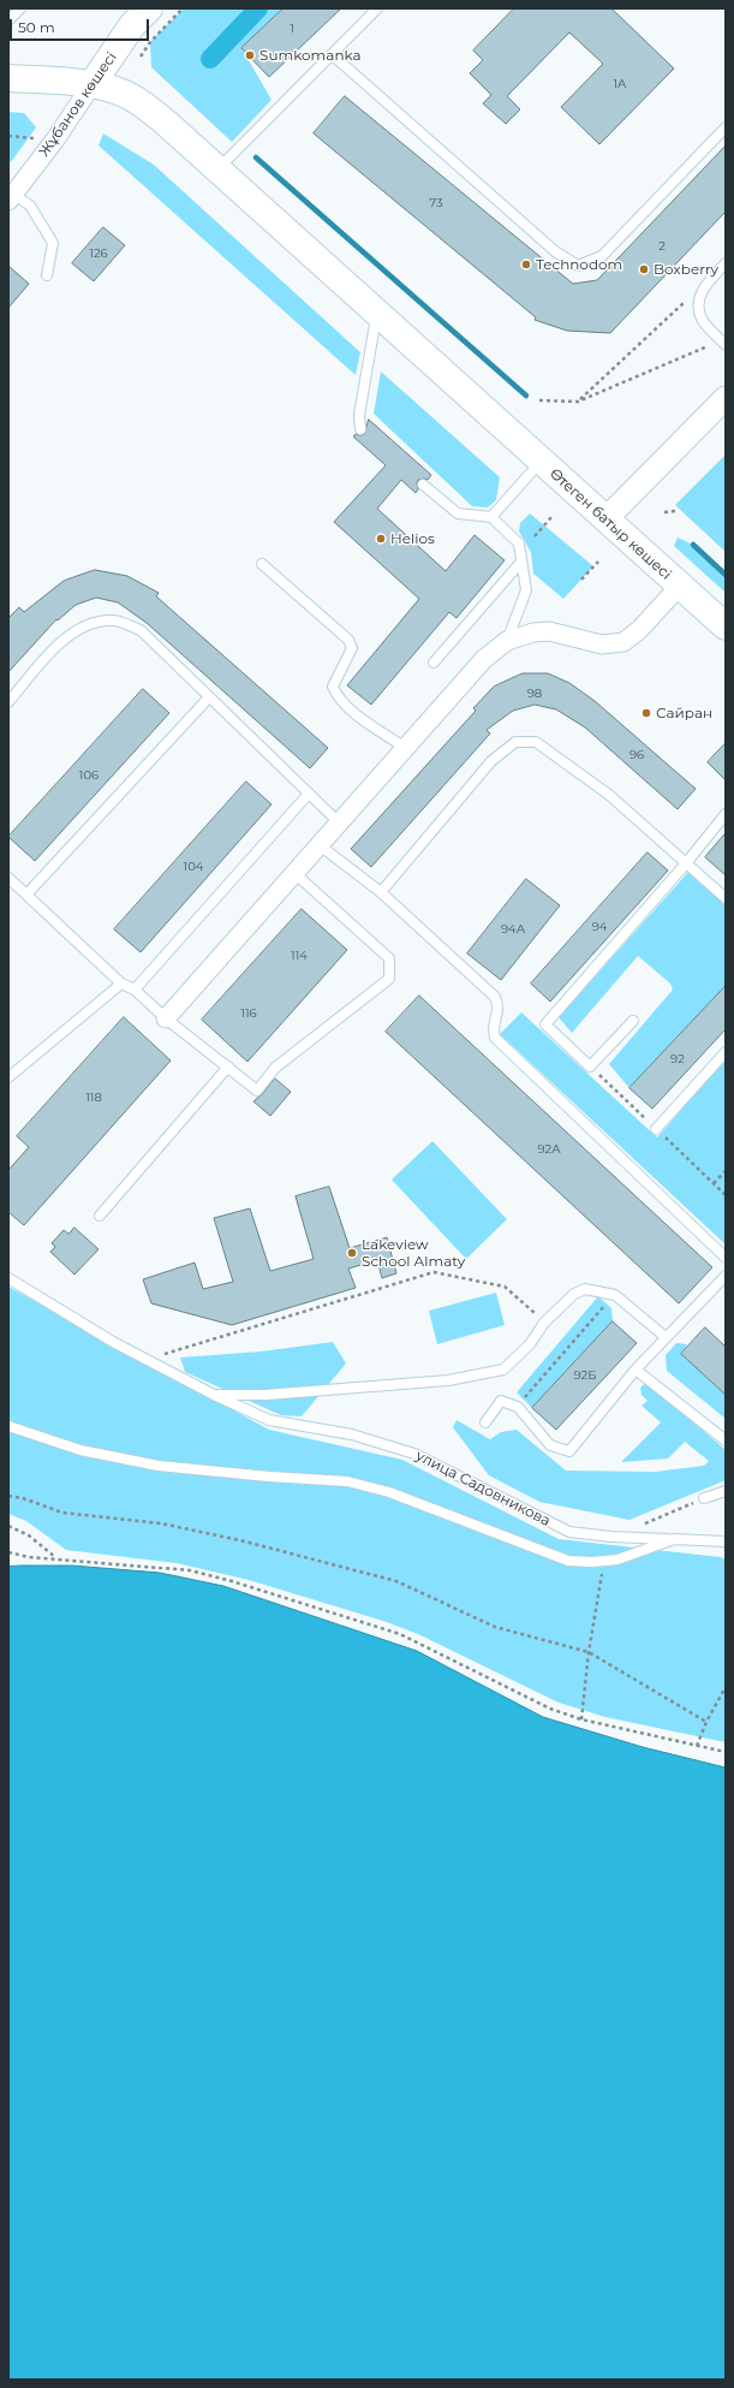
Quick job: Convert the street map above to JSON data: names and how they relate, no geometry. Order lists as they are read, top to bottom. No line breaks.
{"streets":{"main road":["Жұбанов көшесі","Өтеген батыр көшесі"],"lane":["улица Садовникова"]},"crossings":[["Жұбанов көшесі","Өтеген батыр көшесі"]],"places":["Sumkomanka","Technodom","Boxberry","Helios","Сайран","Lakeview School Almaty"],"house_numbers":["1","1А","73","2","126","98","96","106","104","94","94А","114","116","92","118","92А","92Б"],"scale_bar":"50 m"}
